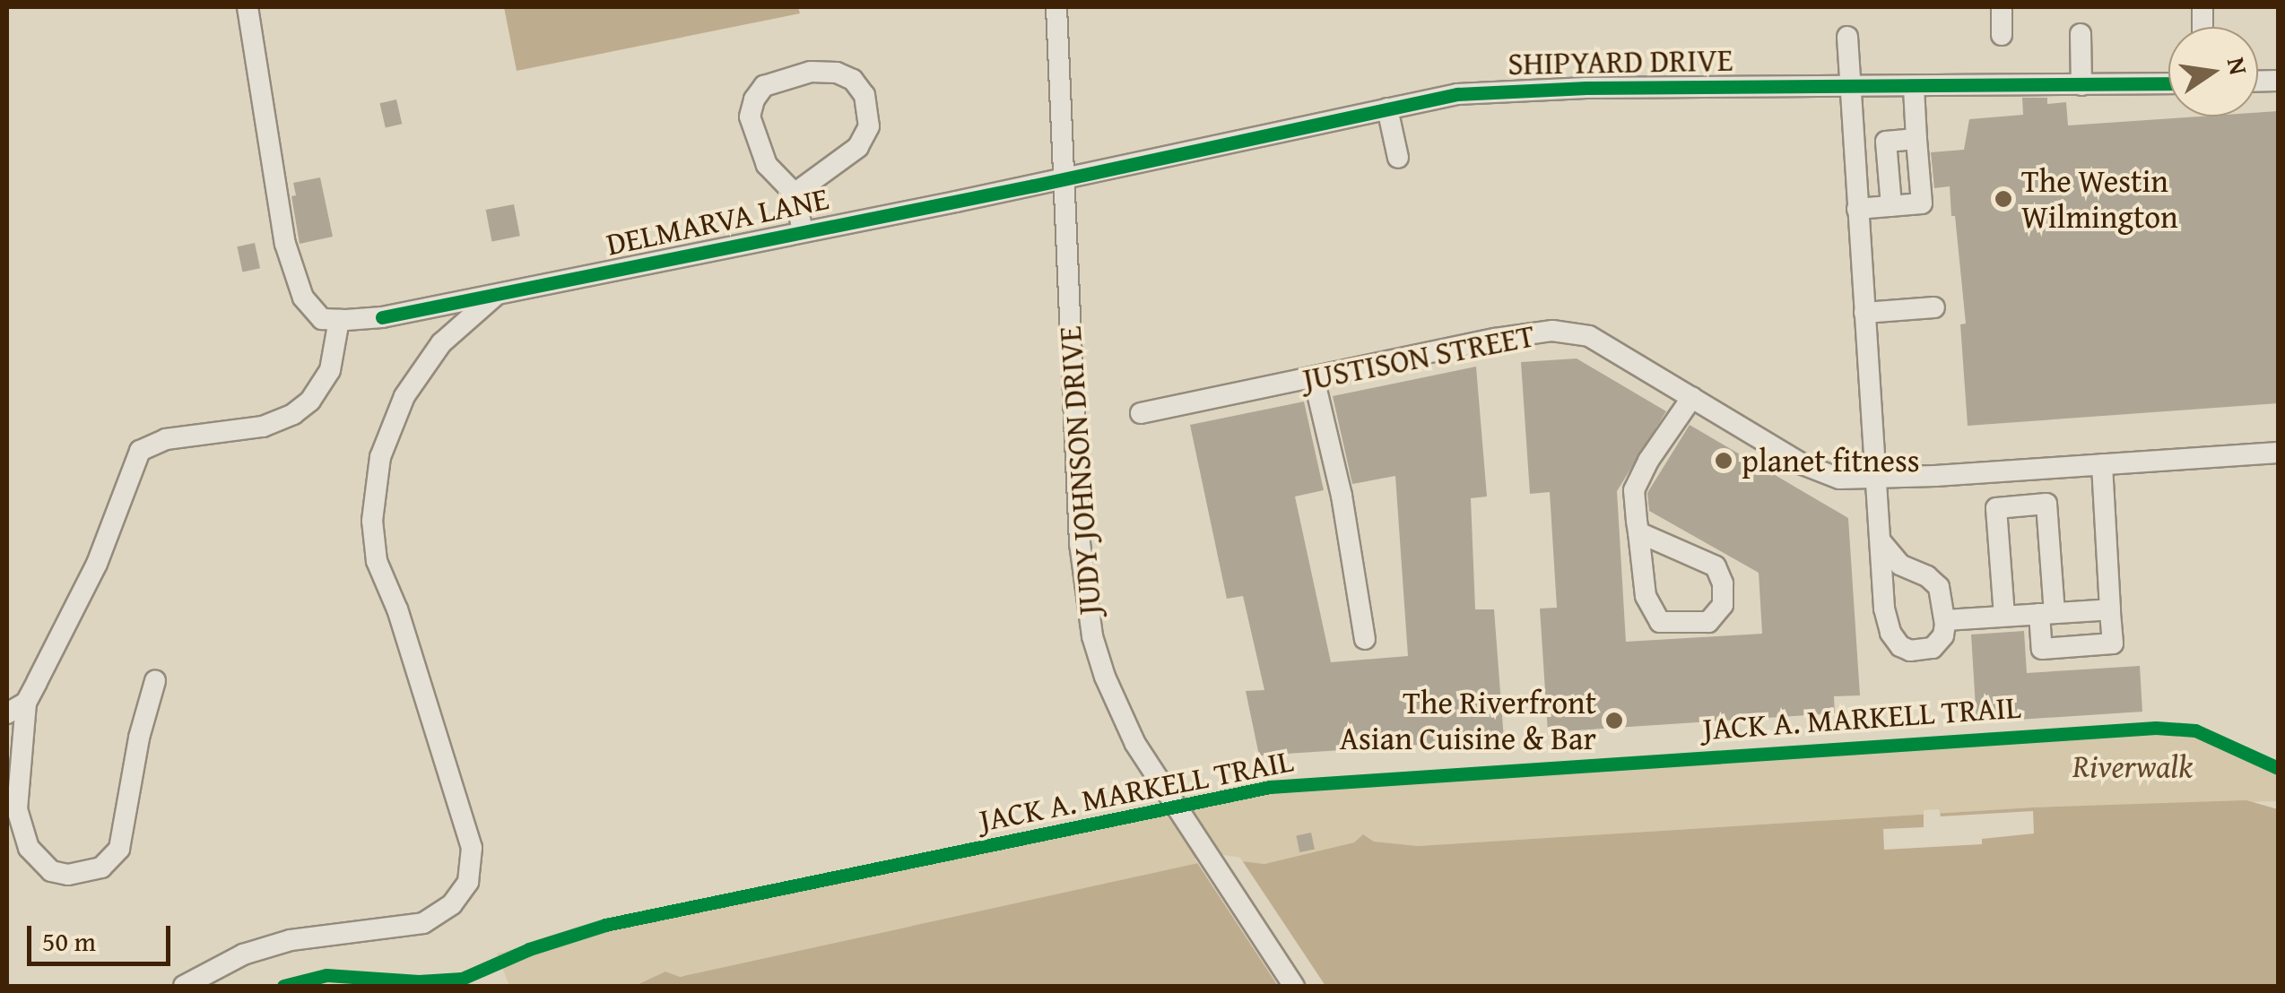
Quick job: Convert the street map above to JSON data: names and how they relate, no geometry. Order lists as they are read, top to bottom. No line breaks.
{"streets":{"street":["SHIPYARD DRIVE","DELMARVA LANE","JUSTISON STREET","JUDY JOHNSON DRIVE"],"cycle path":["JACK A. MARKELL TRAIL"]},"crossings":[["SHIPYARD DRIVE","DELMARVA LANE"],["SHIPYARD DRIVE","JUDY JOHNSON DRIVE"],["DELMARVA LANE","JUDY JOHNSON DRIVE"]],"parks":["Riverwalk"],"places":["The Westin Wilmington","planet fitness","The Riverfront Asian Cuisine & Bar"],"scale_bar":"50 m","north":"right"}
